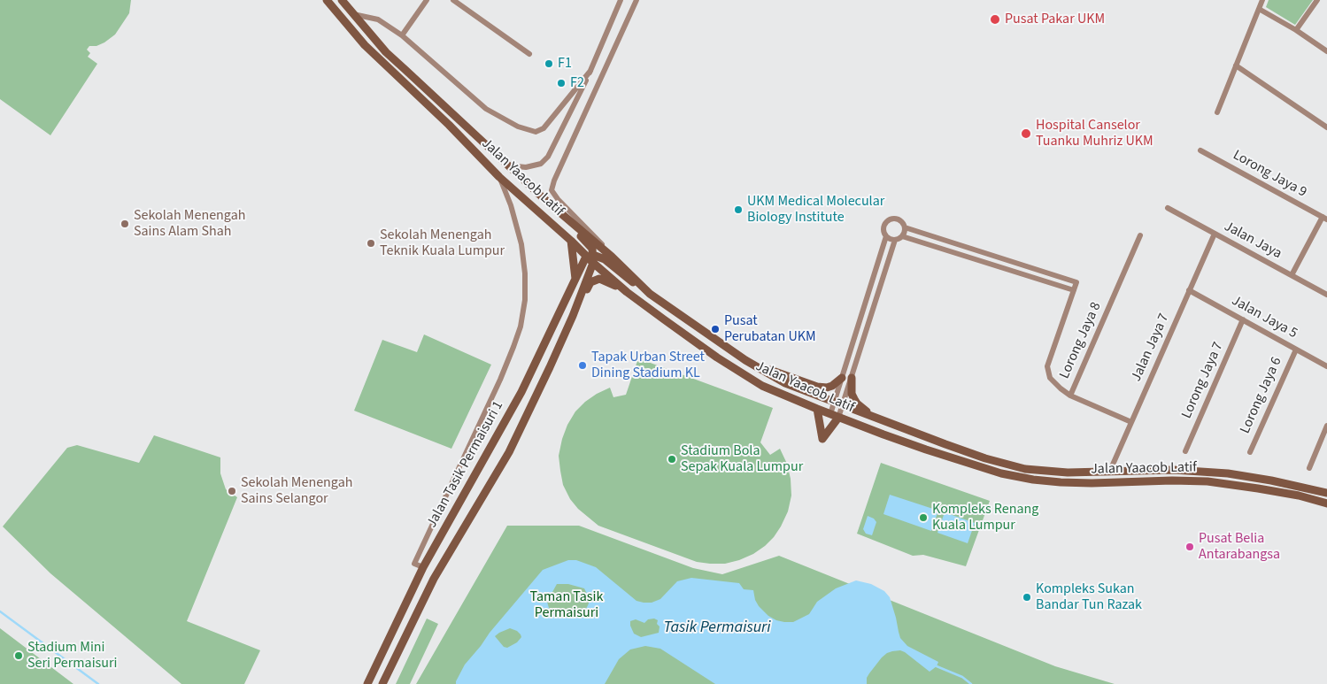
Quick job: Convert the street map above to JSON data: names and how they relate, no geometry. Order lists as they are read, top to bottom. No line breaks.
{"streets":{"main road":["Jalan Yaacob Latif","Jalan Tasik Permaisuri 1"],"street":["Lorong Jaya 9","Jalan Jaya","Jalan Jaya 5","Lorong Jaya 8","Jalan Jaya 7","Lorong Jaya 7","Lorong Jaya 6"]},"crossings":[["Jalan Yaacob Latif","Jalan Jaya 7"],["Jalan Yaacob Latif","Jalan Tasik Permaisuri 1"],["Jalan Jaya","Jalan Jaya 7"],["Jalan Jaya 5","Jalan Jaya 7"],["Jalan Jaya 5","Lorong Jaya 7"],["Jalan Jaya 5","Lorong Jaya 6"],["Lorong Jaya 8","Jalan Jaya 7"]],"water":["Tasik Permaisuri"],"parks":["Taman Tasik Permaisuri"],"places":["Pusat Pakar UKM","F1","F2","Hospital Canselor Tuanku Muhriz UKM","UKM Medical Molecular Biology Institute","Sekolah Menengah Sains Alam Shah","Sekolah Menengah Teknik Kuala Lumpur","Pusat Perubatan UKM","Tapak Urban Street Dining Stadium KL","Stadium Bola Sepak Kuala Lumpur","Sekolah Menengah Sains Selangor","Kompleks Renang Kuala Lumpur","Pusat Belia Antarabangsa","Kompleks Sukan Bandar Tun Razak","Stadium Mini Seri Permaisuri"]}
